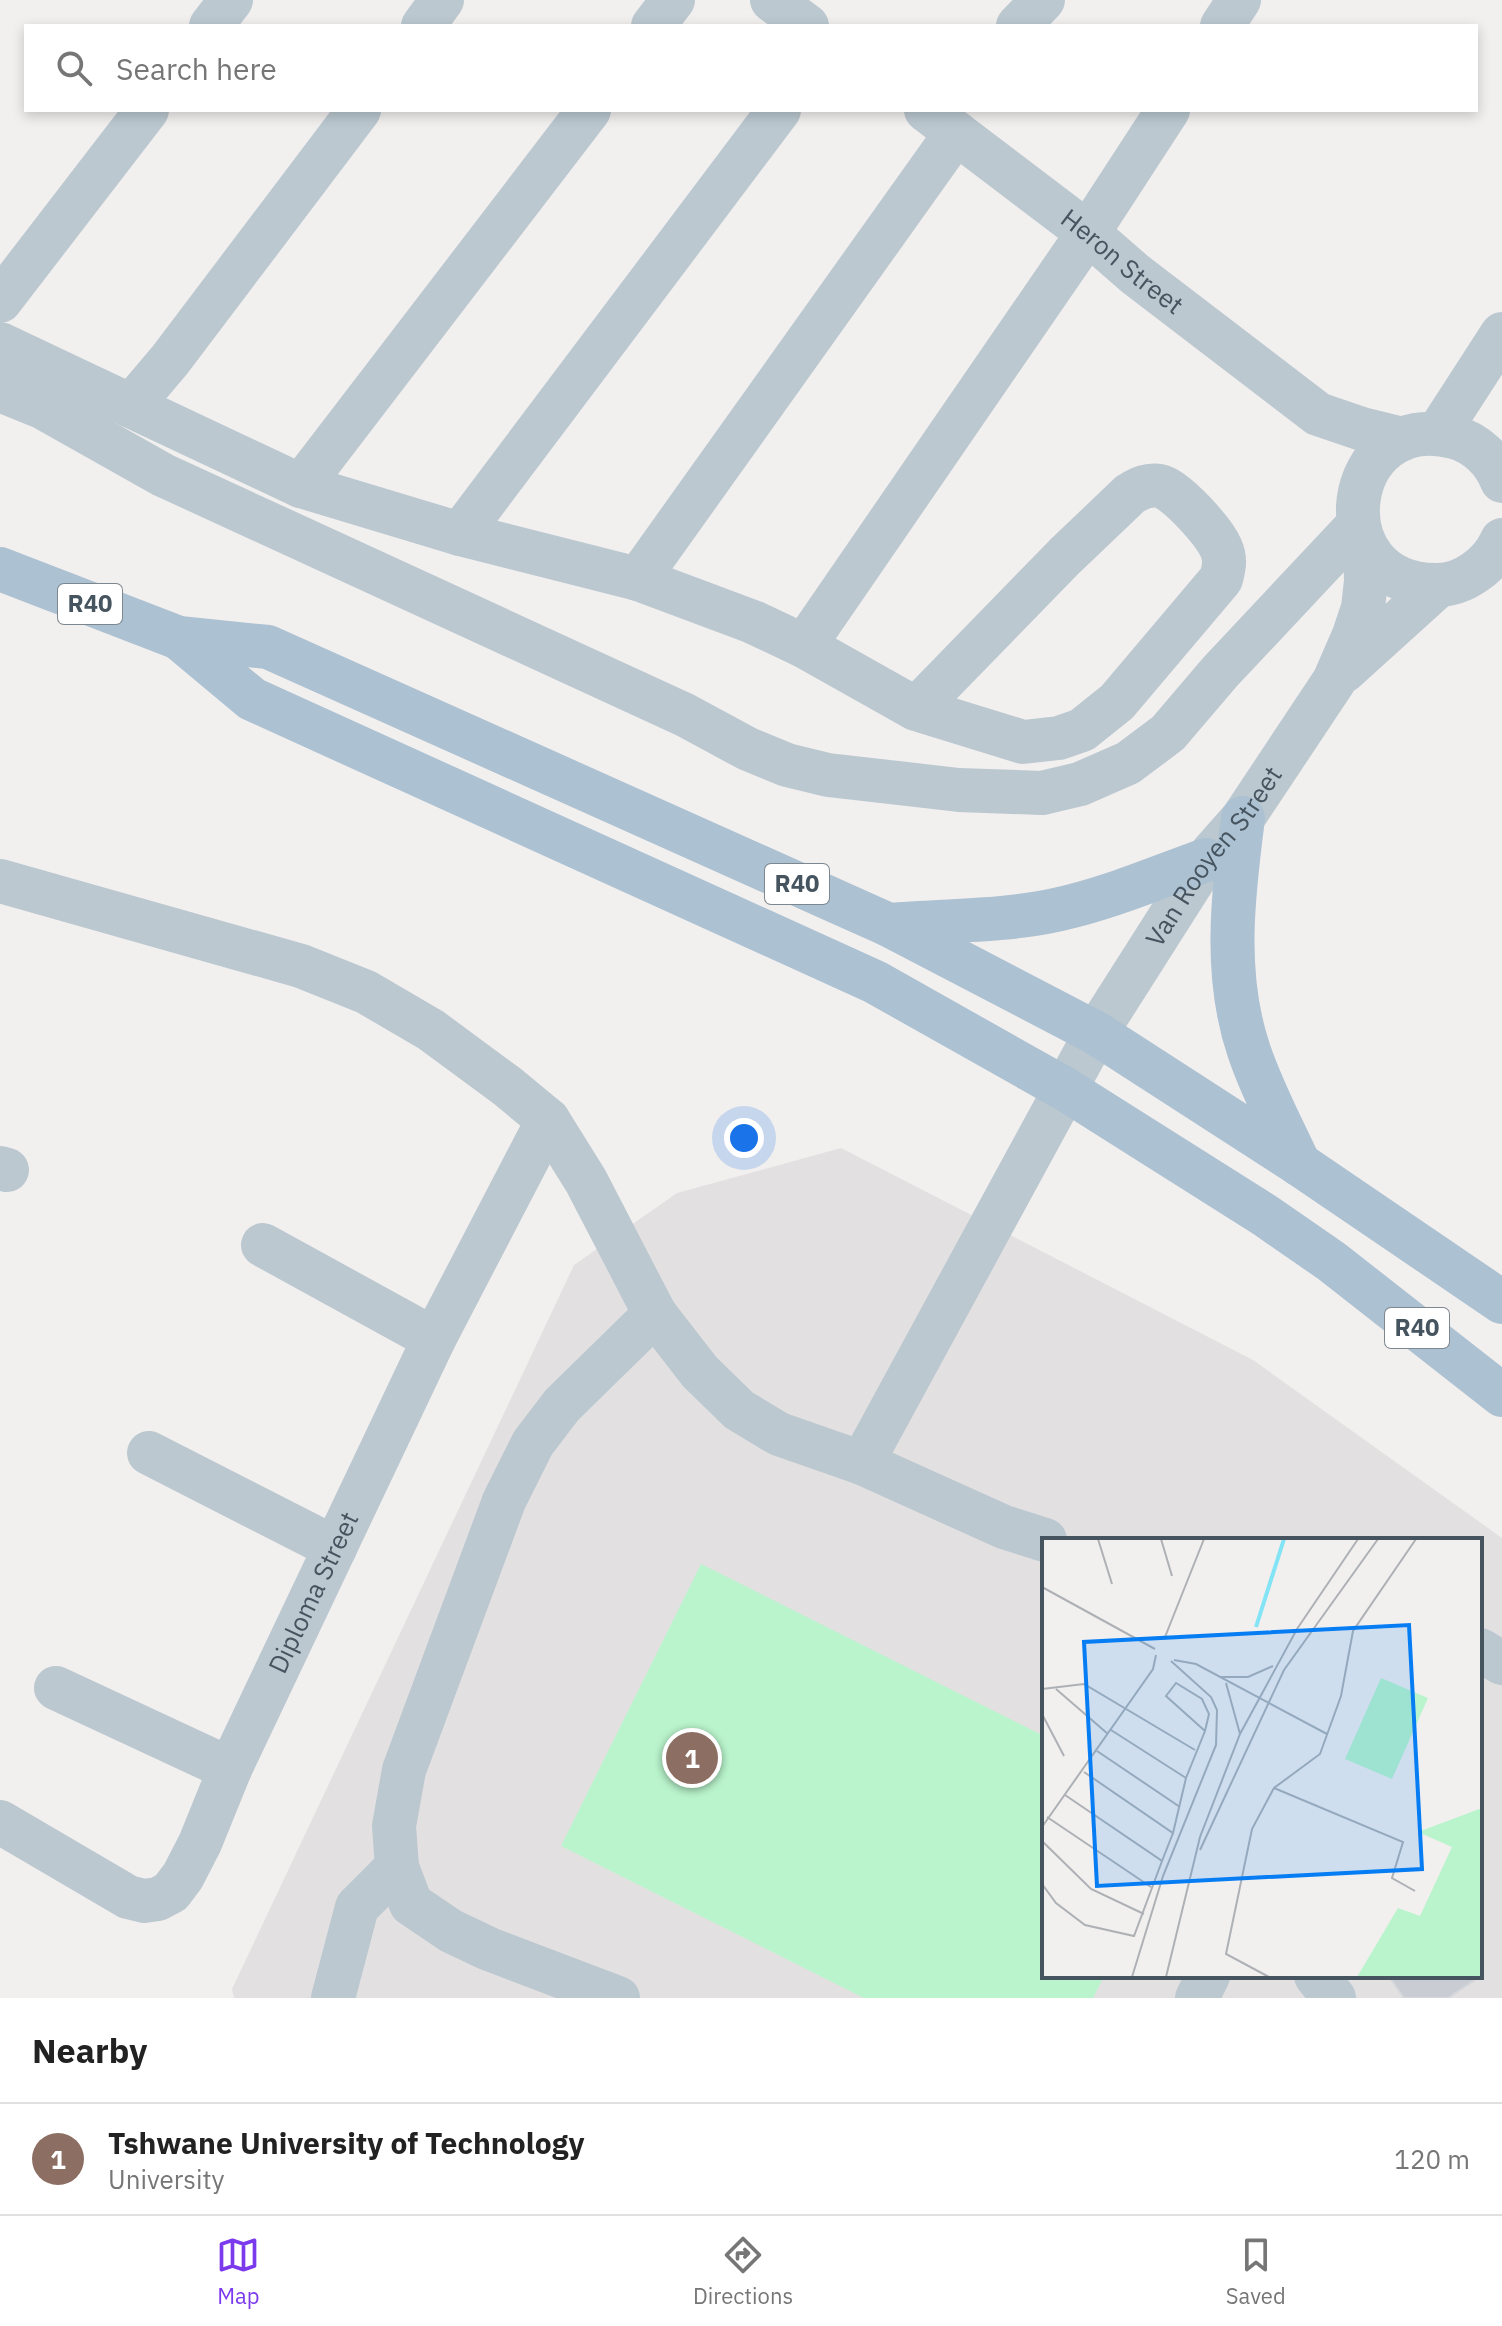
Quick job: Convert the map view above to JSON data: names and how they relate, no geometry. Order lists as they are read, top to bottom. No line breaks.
{"streets":{"main road":["R40"],"street":["Heron Street","Van Rooyen Street","Diploma Street"]},"crossings":[["Heron Street","Van Rooyen Street"],["R40","Van Rooyen Street"]],"page":{"search":"Search here","pins":"1","heading":"Nearby","list":[{"mark":"1","name":"Tshwane University of Technology","note":"University","value":"120 m"}],"nav":["Map","Directions","Saved"]}}
